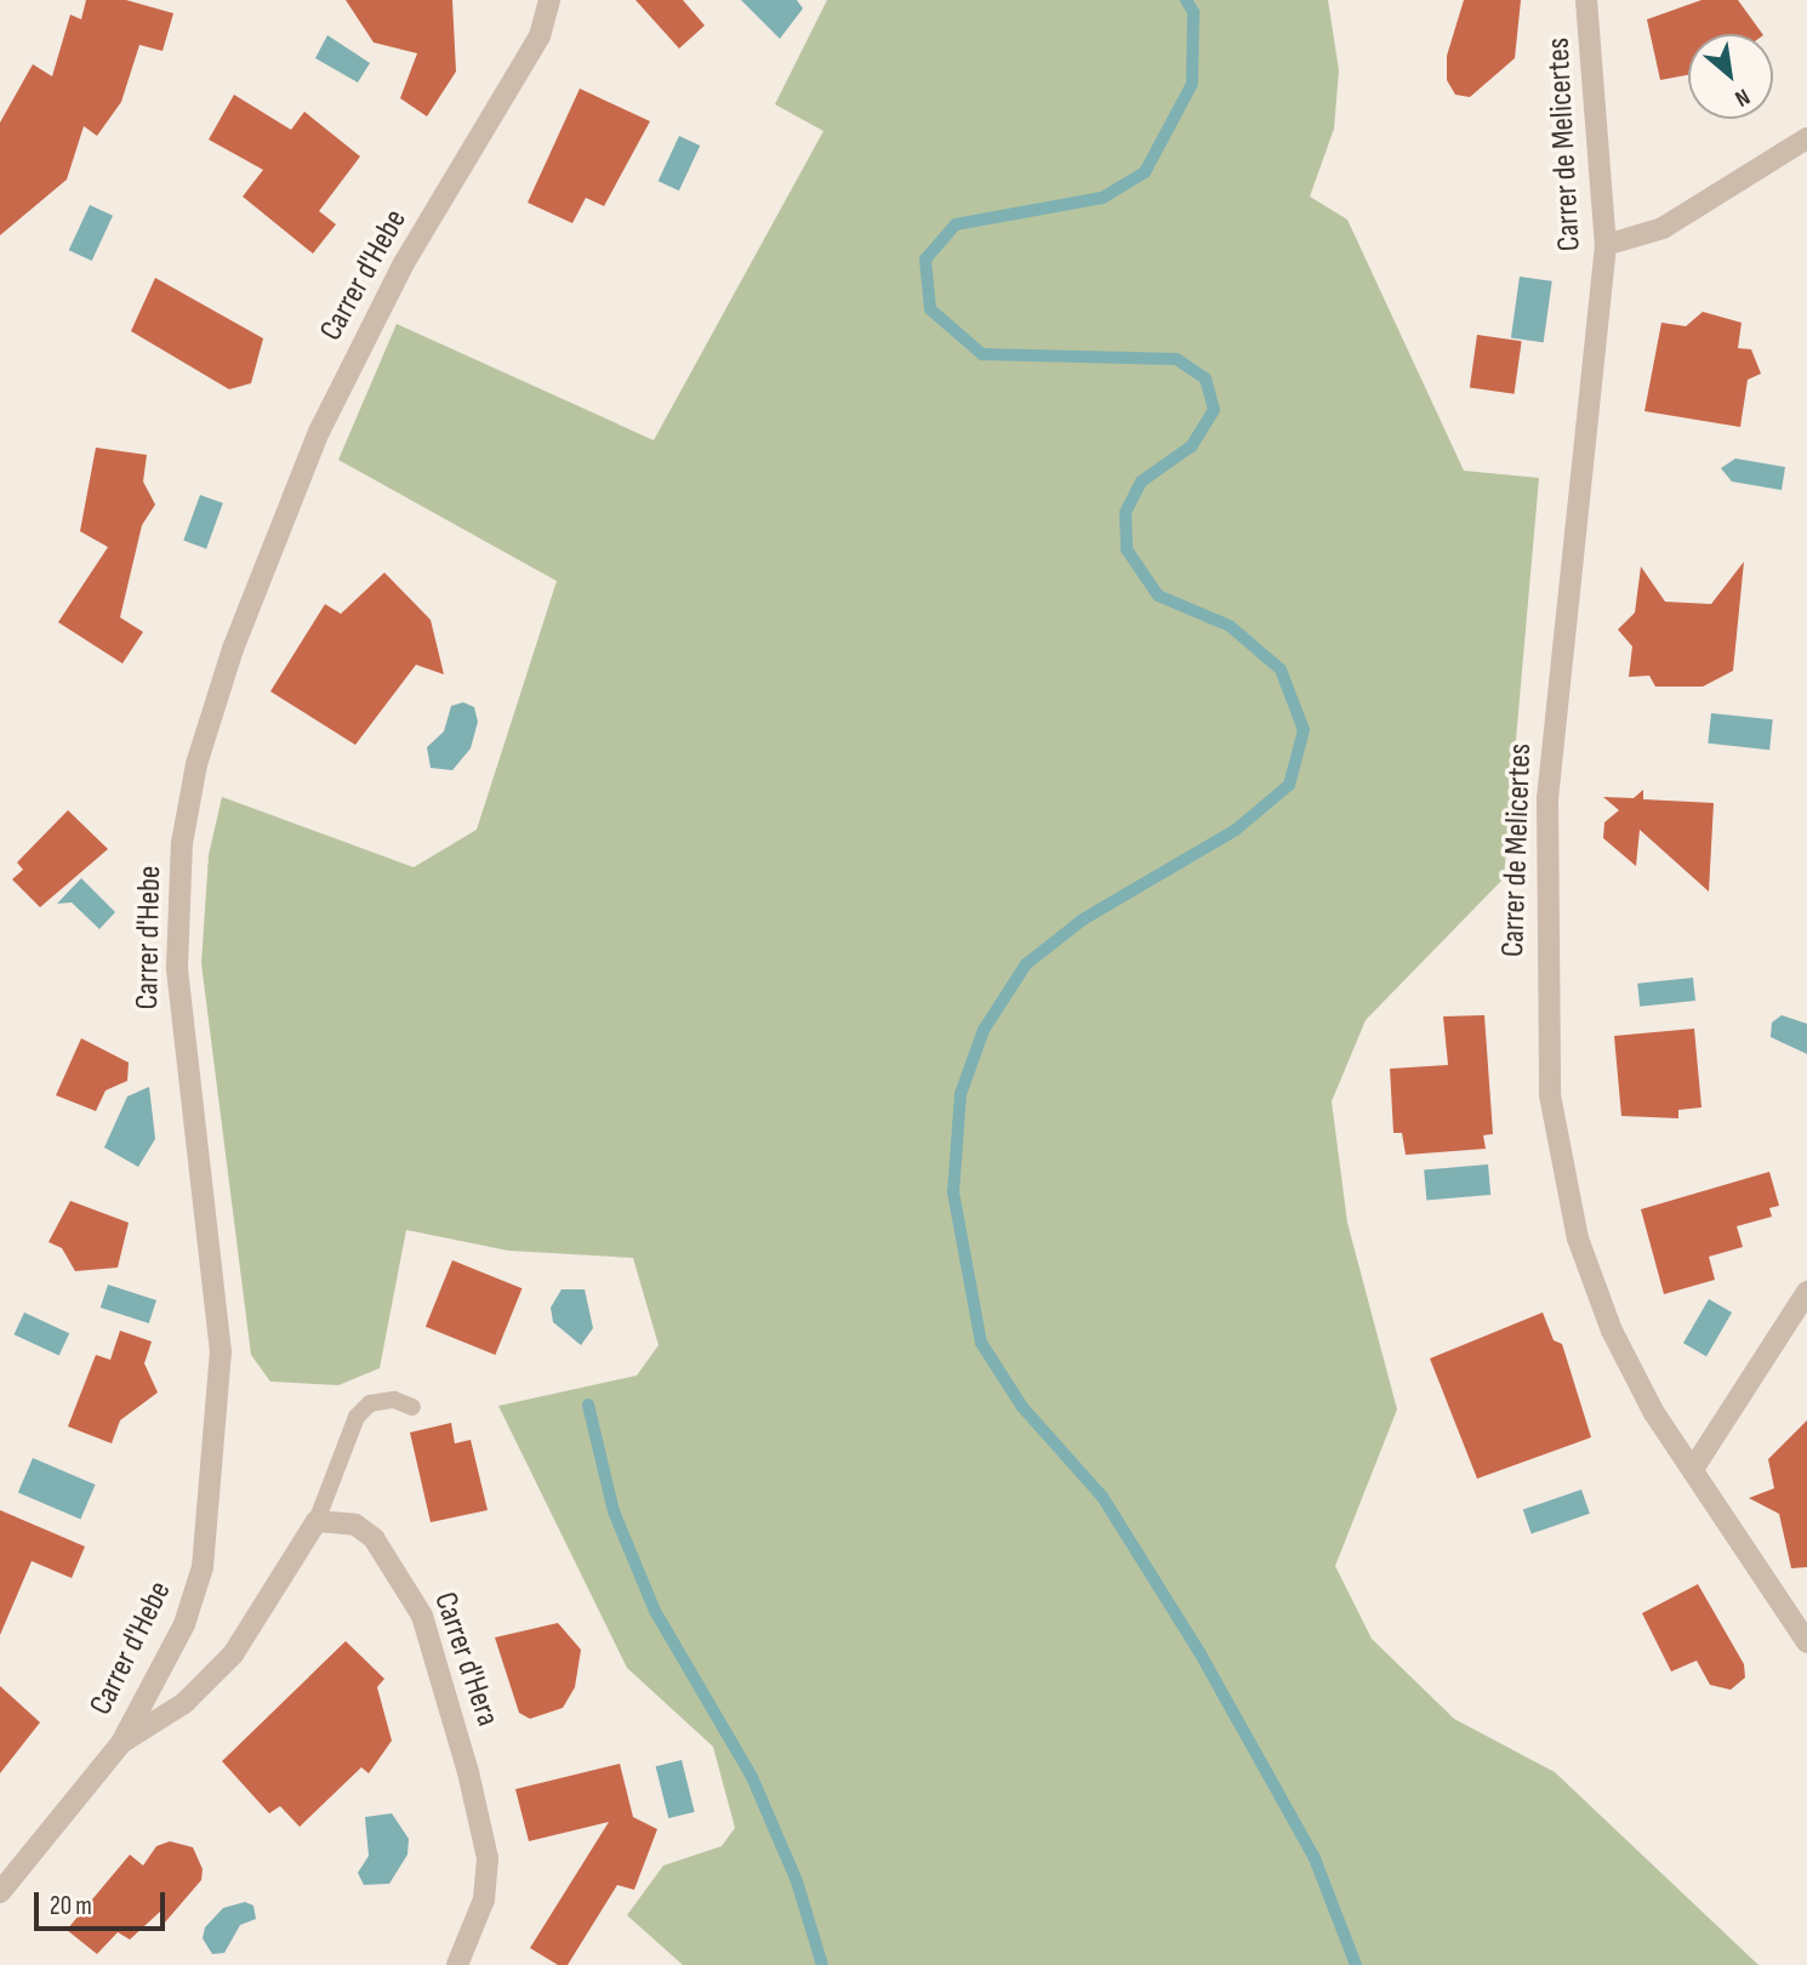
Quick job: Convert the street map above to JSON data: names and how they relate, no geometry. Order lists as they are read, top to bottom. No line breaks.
{"streets":{"street":["Carrer de Melicertes","Carrer d'Hebe","Carrer d'Hera"]},"scale_bar":"20 m","north":"bottom right"}
